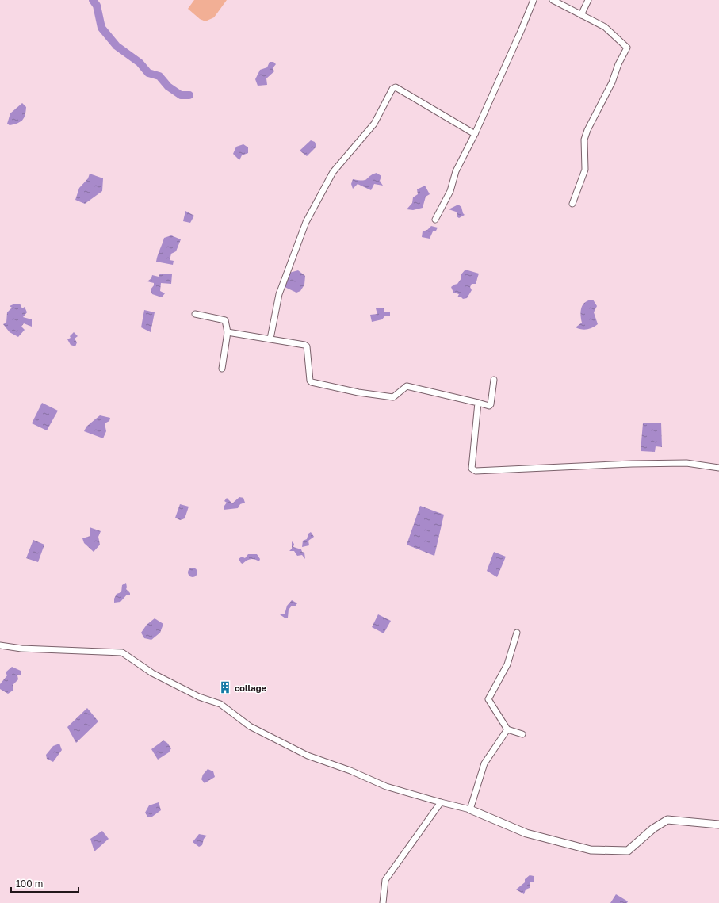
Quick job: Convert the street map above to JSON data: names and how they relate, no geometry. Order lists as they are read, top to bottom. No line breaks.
{"places":{"building":["collage"]},"scale_bar":"100 m"}
